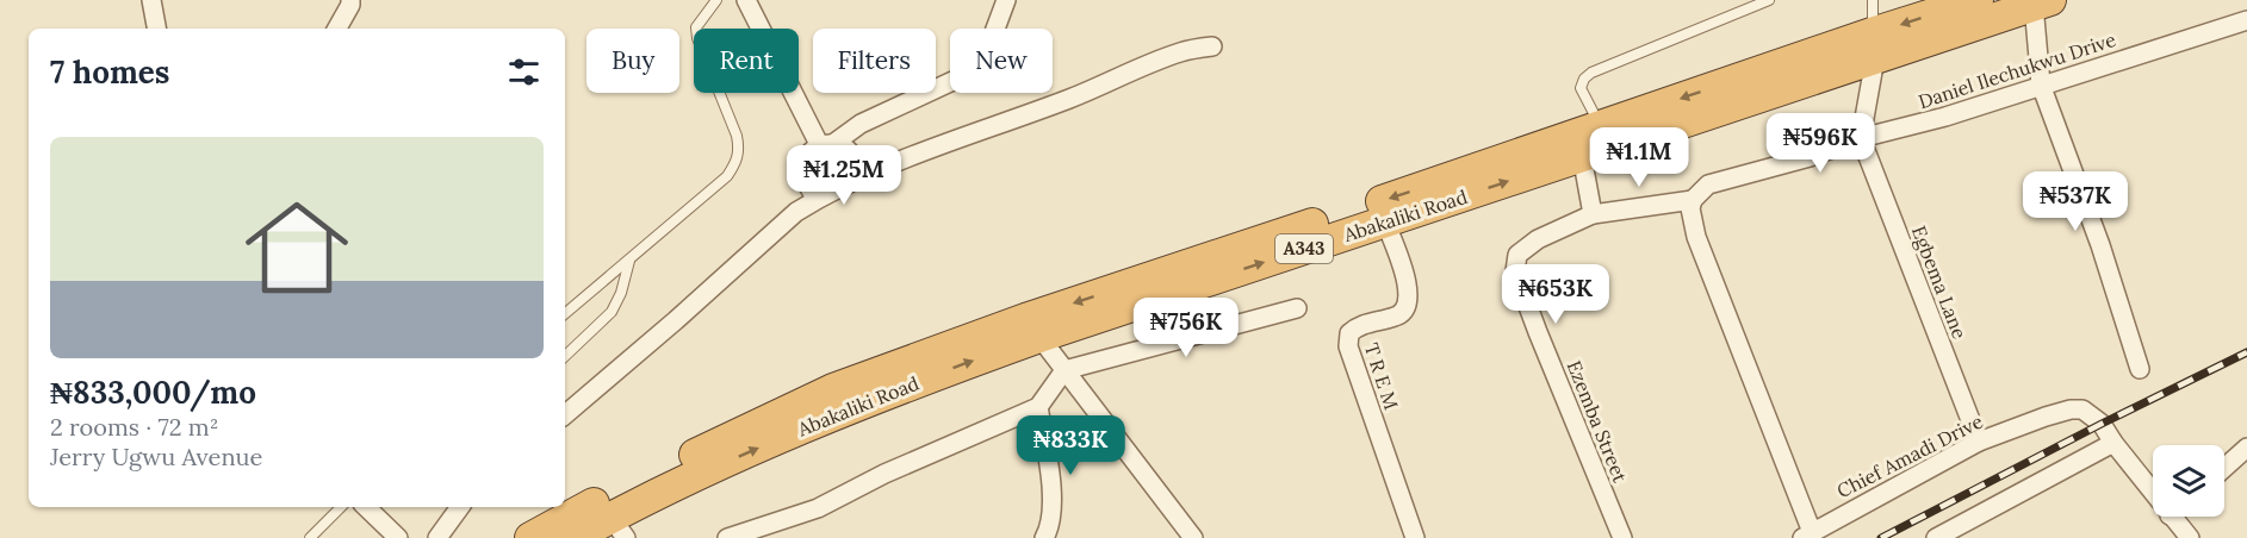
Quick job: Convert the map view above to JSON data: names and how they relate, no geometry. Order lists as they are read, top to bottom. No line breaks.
{"streets":{"highway":["Abakaliki Road","A343"],"street":["Daniel Ilechukwu Drive","Egbema Lane","T R E M","Ezemba Street","Chief Amadi Drive"]},"crossings":[["Daniel Ilechukwu Drive","Egbema Lane"],["Daniel Ilechukwu Drive","Ezemba Street"],["Abakaliki Road","T R E M"],["Egbema Lane","Chief Amadi Drive"]],"page":{"chip":["Buy","Rent","Filters","New"],"heading":"7 homes","price":["₦596K","₦1.1M","₦1.25M","₦537K","₦653K","₦756K","₦833K"],"list":[{"name":"₦833,000/mo","note":"2 rooms · 72 m² · Jerry Ugwu Avenue"}]}}
